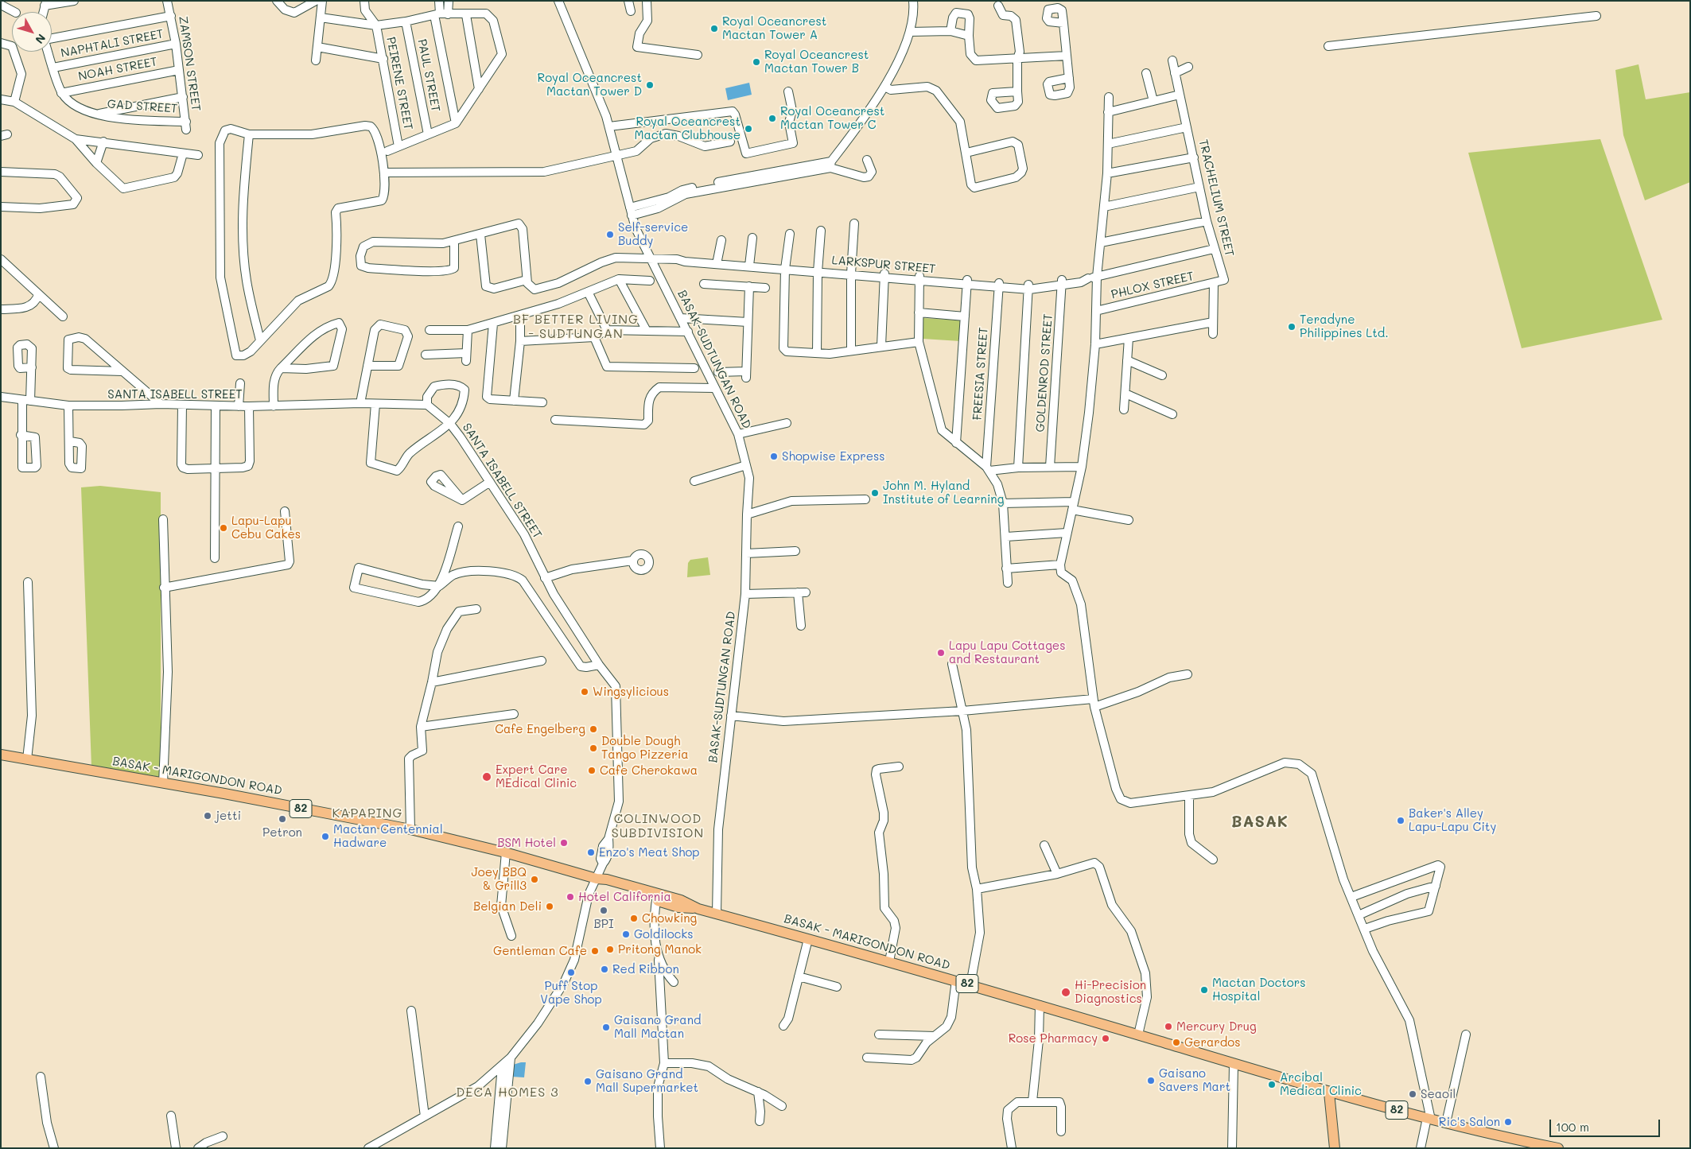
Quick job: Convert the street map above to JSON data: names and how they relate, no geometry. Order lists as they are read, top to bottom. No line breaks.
{"streets":{"main road":["BASAK - MARIGONDON ROAD","82"],"street":["NAPHTALI STREET","ZAMSON STREET","NOAH STREET","PAUL STREET","PEIRENE STREET","GAD STREET","TRACHELIUM STREET","LARKSPUR STREET","PHLOX STREET","BASAK-SUDTUNGAN ROAD","GOLDENROD STREET","FREESIA STREET","SANTA ISABELL STREET"]},"crossings":[["NAPHTALI STREET","ZAMSON STREET"],["ZAMSON STREET","NOAH STREET"],["ZAMSON STREET","GAD STREET"],["NOAH STREET","GAD STREET"],["TRACHELIUM STREET","LARKSPUR STREET"],["TRACHELIUM STREET","PHLOX STREET"],["LARKSPUR STREET","BASAK-SUDTUNGAN ROAD"],["LARKSPUR STREET","GOLDENROD STREET"],["LARKSPUR STREET","FREESIA STREET"],["BASAK-SUDTUNGAN ROAD","BASAK - MARIGONDON ROAD"],["SANTA ISABELL STREET","BASAK - MARIGONDON ROAD"],["BASAK - MARIGONDON ROAD","82"]],"districts":["BF BETTER LIVING - SUDTUNGAN","KAPAPING","COLINWOOD SUBDIVISION","BASAK","DECA HOMES 3"],"places":["Royal Oceancrest Mactan Tower A","Royal Oceancrest Mactan Tower B","Royal Oceancrest Mactan Tower D","Royal Oceancrest Mactan Tower C","Royal Oceancrest Mactan Clubhouse","Self-service Buddy","Teradyne Philippines Ltd.","Shopwise Express","John M. Hyland Institute of Learning","Lapu-Lapu Cebu Cakes","Lapu Lapu Cottages and Restaurant","Wingsylicious","Cafe Engelberg","Double Dough Tango Pizzeria","Cafe Cherokawa","Expert Care MEdical Clinic","jetti","Petron","Baker's Alley Lapu-Lapu City","Mactan Centennial Hadware","BSM Hotel","Enzo's Meat Shop","Joey BBQ & Grill3","Hotel California","Belgian Deli","BPI","Chowking","Goldilocks","Pritong Manok","Gentleman Cafe","Red Ribbon","Puff Stop Vape Shop","Mactan Doctors Hospital","Hi-Precision Diagnostics","Mercury Drug","Gaisano Grand Mall Mactan","Rose Pharmacy","Gerardos","Gaisano Savers Mart","Gaisano Grand Mall Supermarket","Arcibal Medical Clinic","Seaoil","Ric's Salon"],"scale_bar":"100 m","north":"bottom right"}
